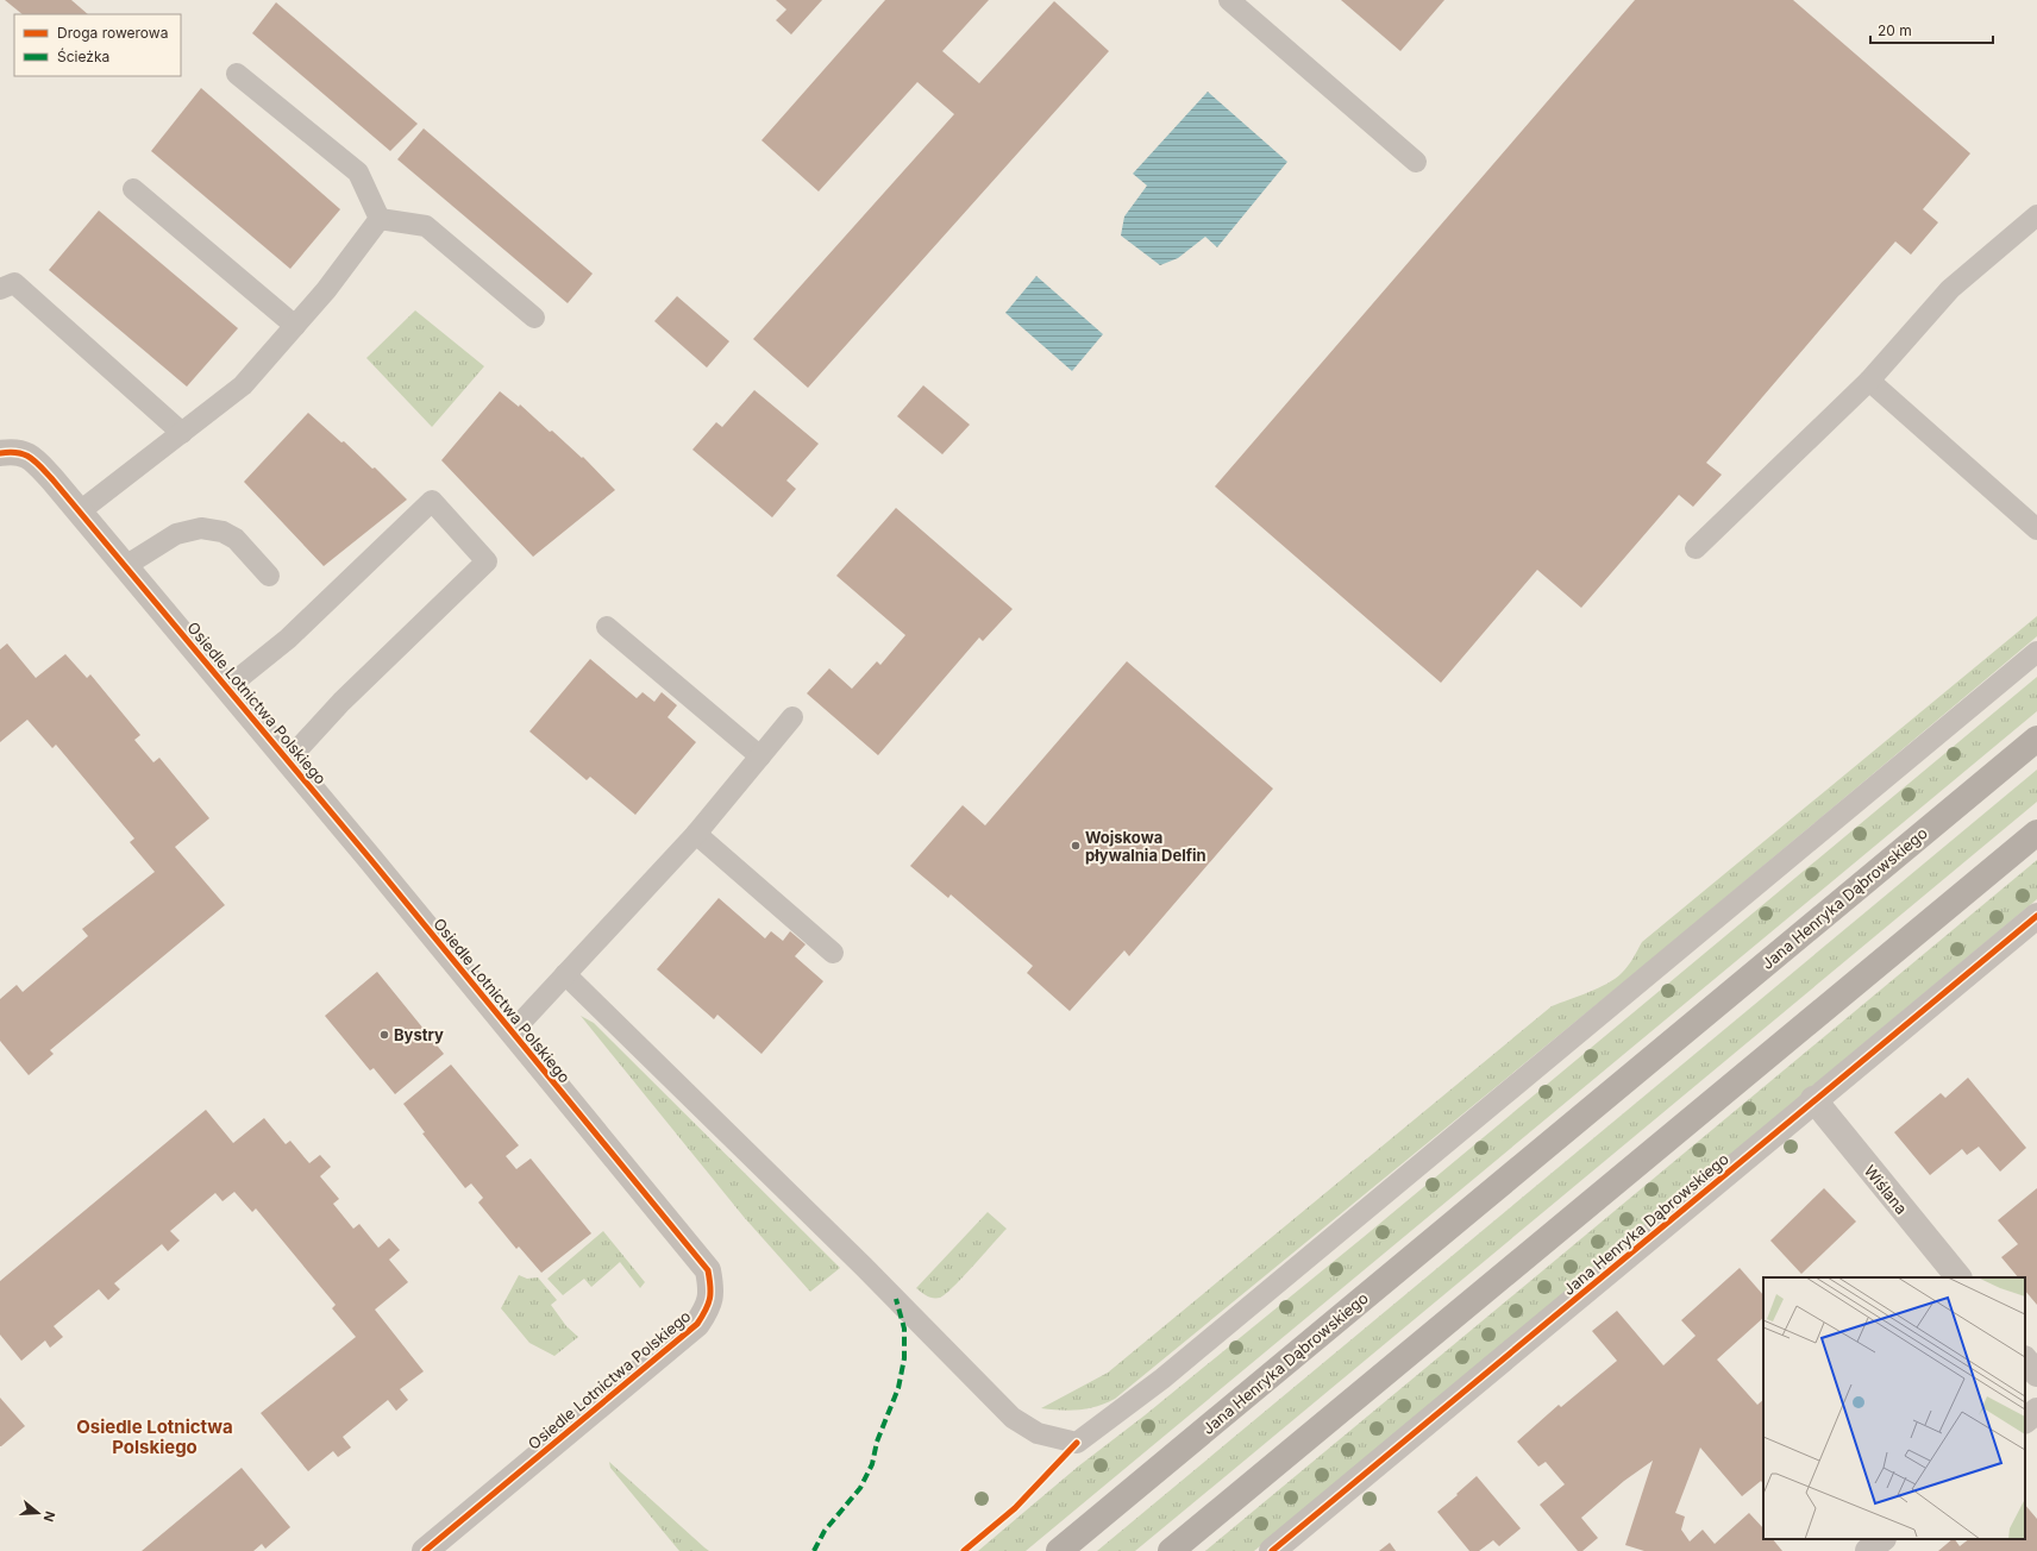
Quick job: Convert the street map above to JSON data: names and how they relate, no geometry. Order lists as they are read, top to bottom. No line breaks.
{"streets":{"main road":["Jana Henryka Dąbrowskiego"],"street":["Osiedle Lotnictwa Polskiego","Wiślana"]},"crossings":[["Jana Henryka Dąbrowskiego","Wiślana"]],"districts":["Osiedle Lotnictwa Polskiego"],"places":["Wojskowa pływalnia Delfin","Bystry"],"legend":["Droga rowerowa","Ścieżka"],"scale_bar":"20 m","north":"right"}
